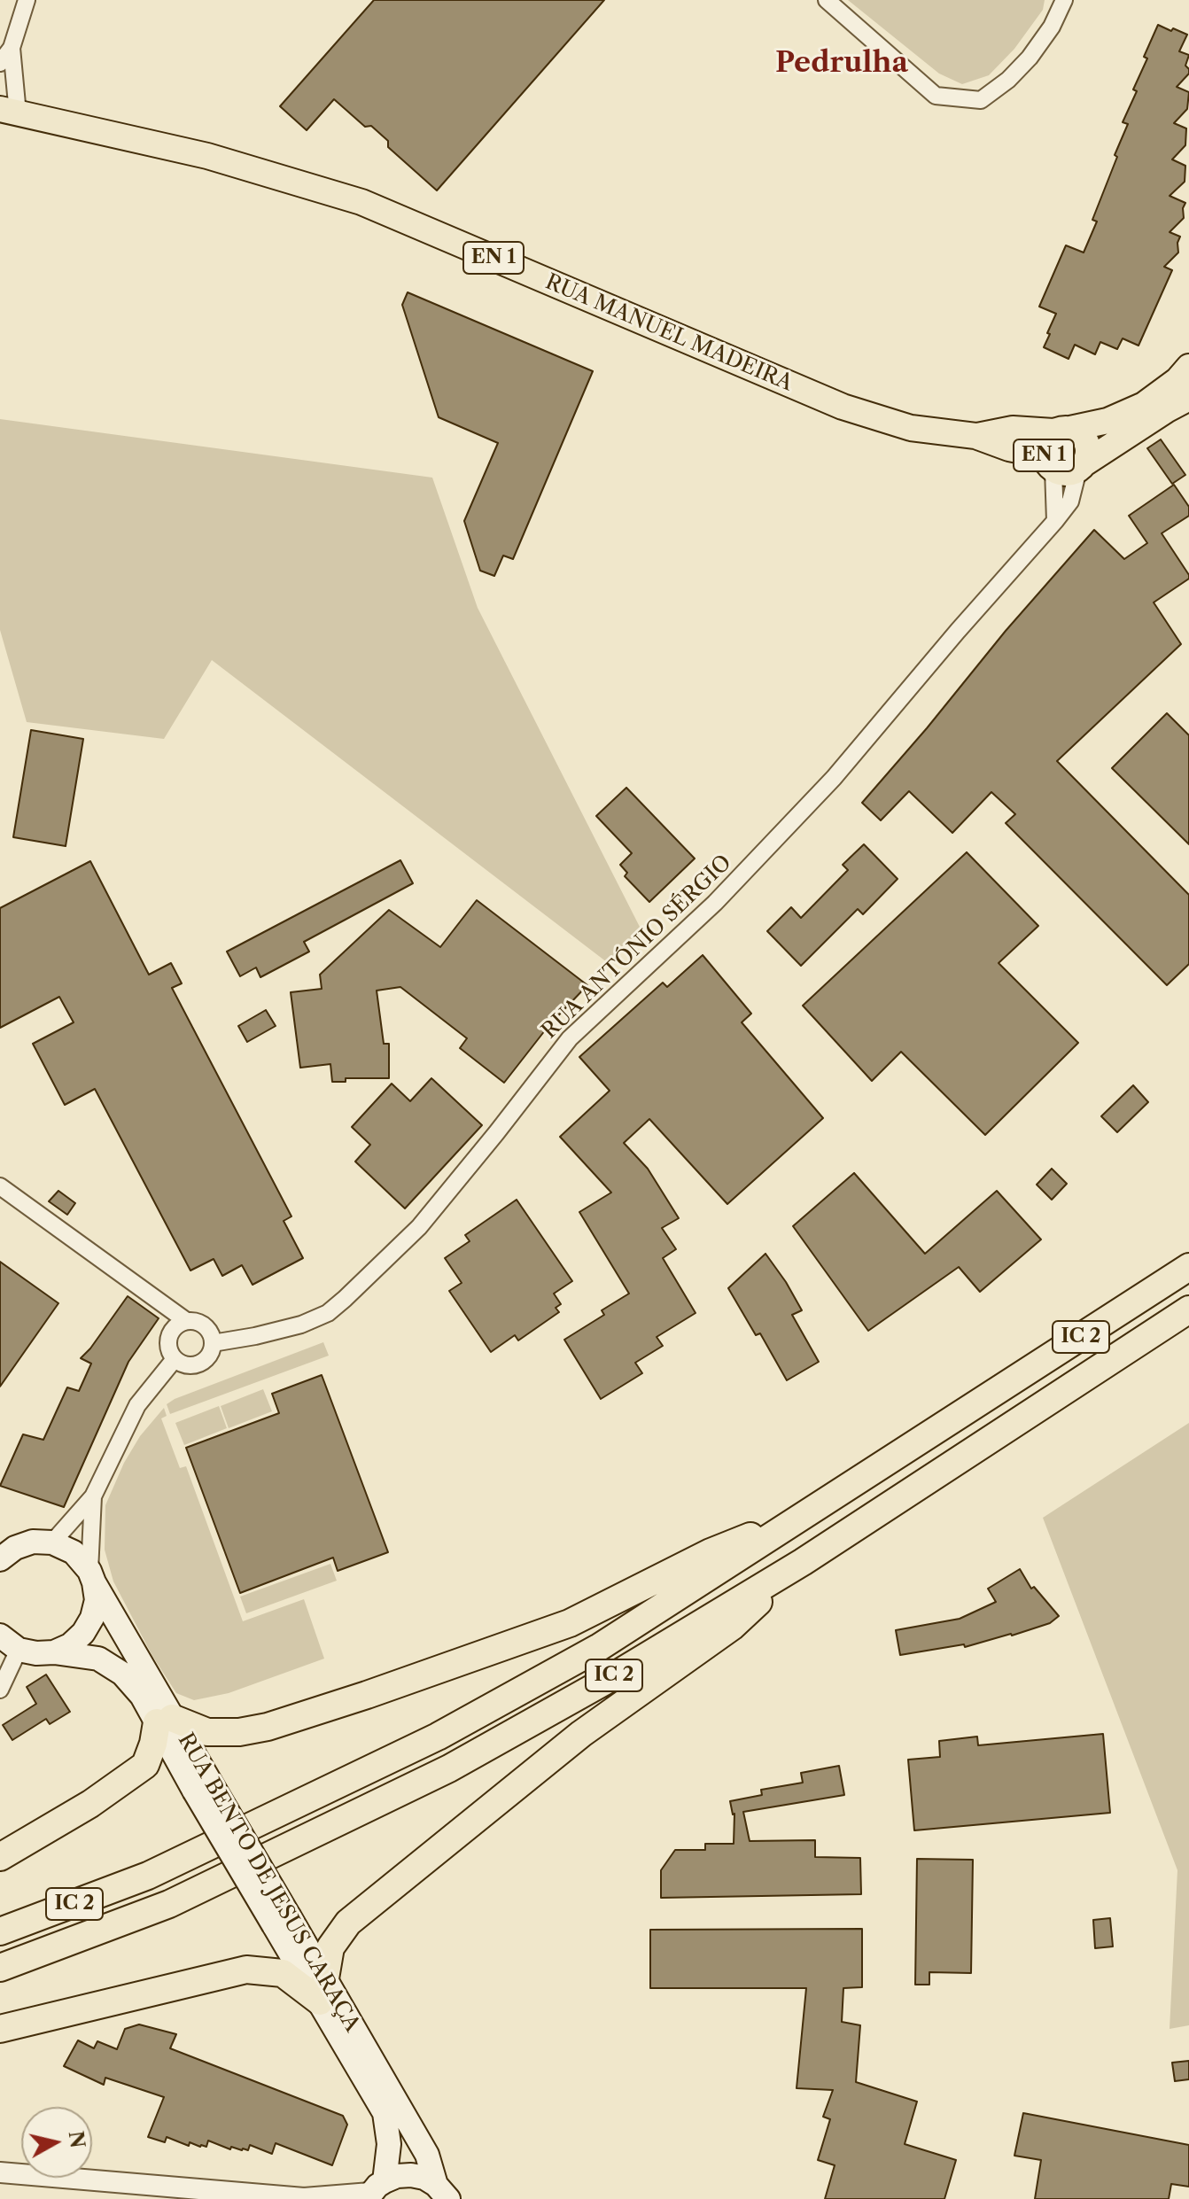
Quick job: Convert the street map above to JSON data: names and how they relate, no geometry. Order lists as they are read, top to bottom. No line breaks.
{"streets":{"highway":["IC 2"],"main road":["EN 1","RUA MANUEL MADEIRA","RUA BENTO DE JESUS CARAÇA"],"street":["RUA ANTÓNIO SÉRGIO"]},"crossings":[["EN 1","RUA MANUEL MADEIRA"],["EN 1","RUA ANTÓNIO SÉRGIO"],["RUA MANUEL MADEIRA","RUA ANTÓNIO SÉRGIO"]],"districts":["Pedrulha"],"north":"right"}
